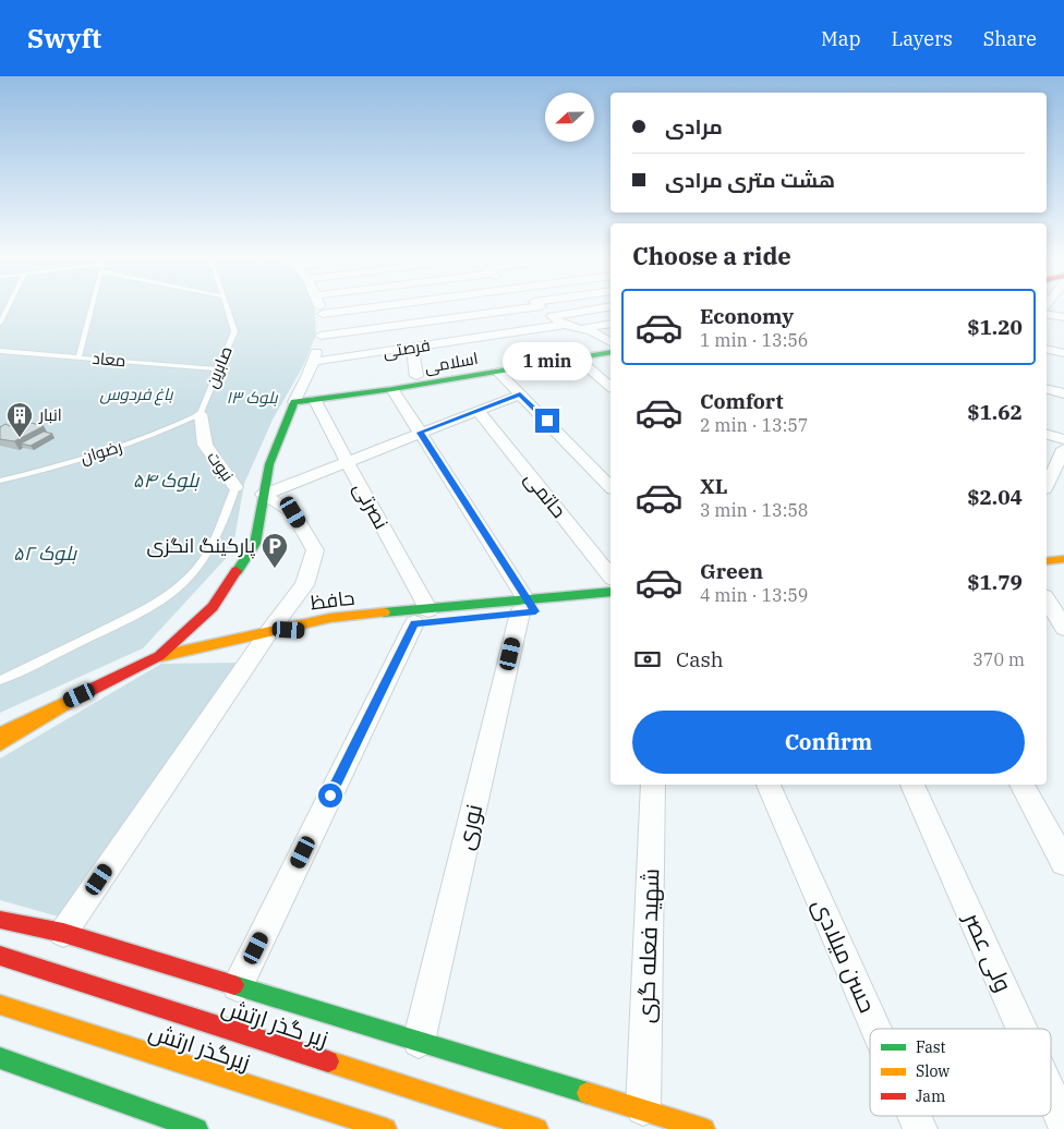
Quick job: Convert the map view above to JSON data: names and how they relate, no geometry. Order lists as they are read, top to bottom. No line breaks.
{"streets":{"main road":["اسلامی","حافظ","زیر گذر ارتش","زیرگذر ارتش"],"street":["فرصتی","نبوت","حاتمی","نصرتی","نوری","شهید فعله گری","ولی عصر","حسن میلادی"],"lane":["معاد","صابرین","رضوان"]},"crossings":[["معاد","صابرین"],["اسلامی","نصرتی"],["صابرین","رضوان"],["صابرین","نبوت"],["رضوان","نبوت"],["نصرتی","حافظ"],["حافظ","نوری"]],"parks":["باغ فردوس","بلوک ۱۳","بلوک ۵۴","بلوک ۵۲"],"places":{"building":["انبار"],"parking":["پارکینگ انگزی"]},"legend":["Fast","Slow","Jam"],"north":"left","page":{"header":"Swyft","nav":["Map","Layers","Share"],"banner":["مرادی","هشت متری مرادی"],"heading":"Choose a ride","list":[{"name":"Economy","note":"1 min · 13:56","value":"$1.20"},{"name":"Comfort","note":"2 min · 13:57","value":"$1.62"},{"name":"XL","note":"3 min · 13:58","value":"$2.04"},{"name":"Green","note":"4 min · 13:59","value":"$1.79"}],"bubble":"1 min","pay":["Cash","370 m"],"buttons":"Confirm"}}
